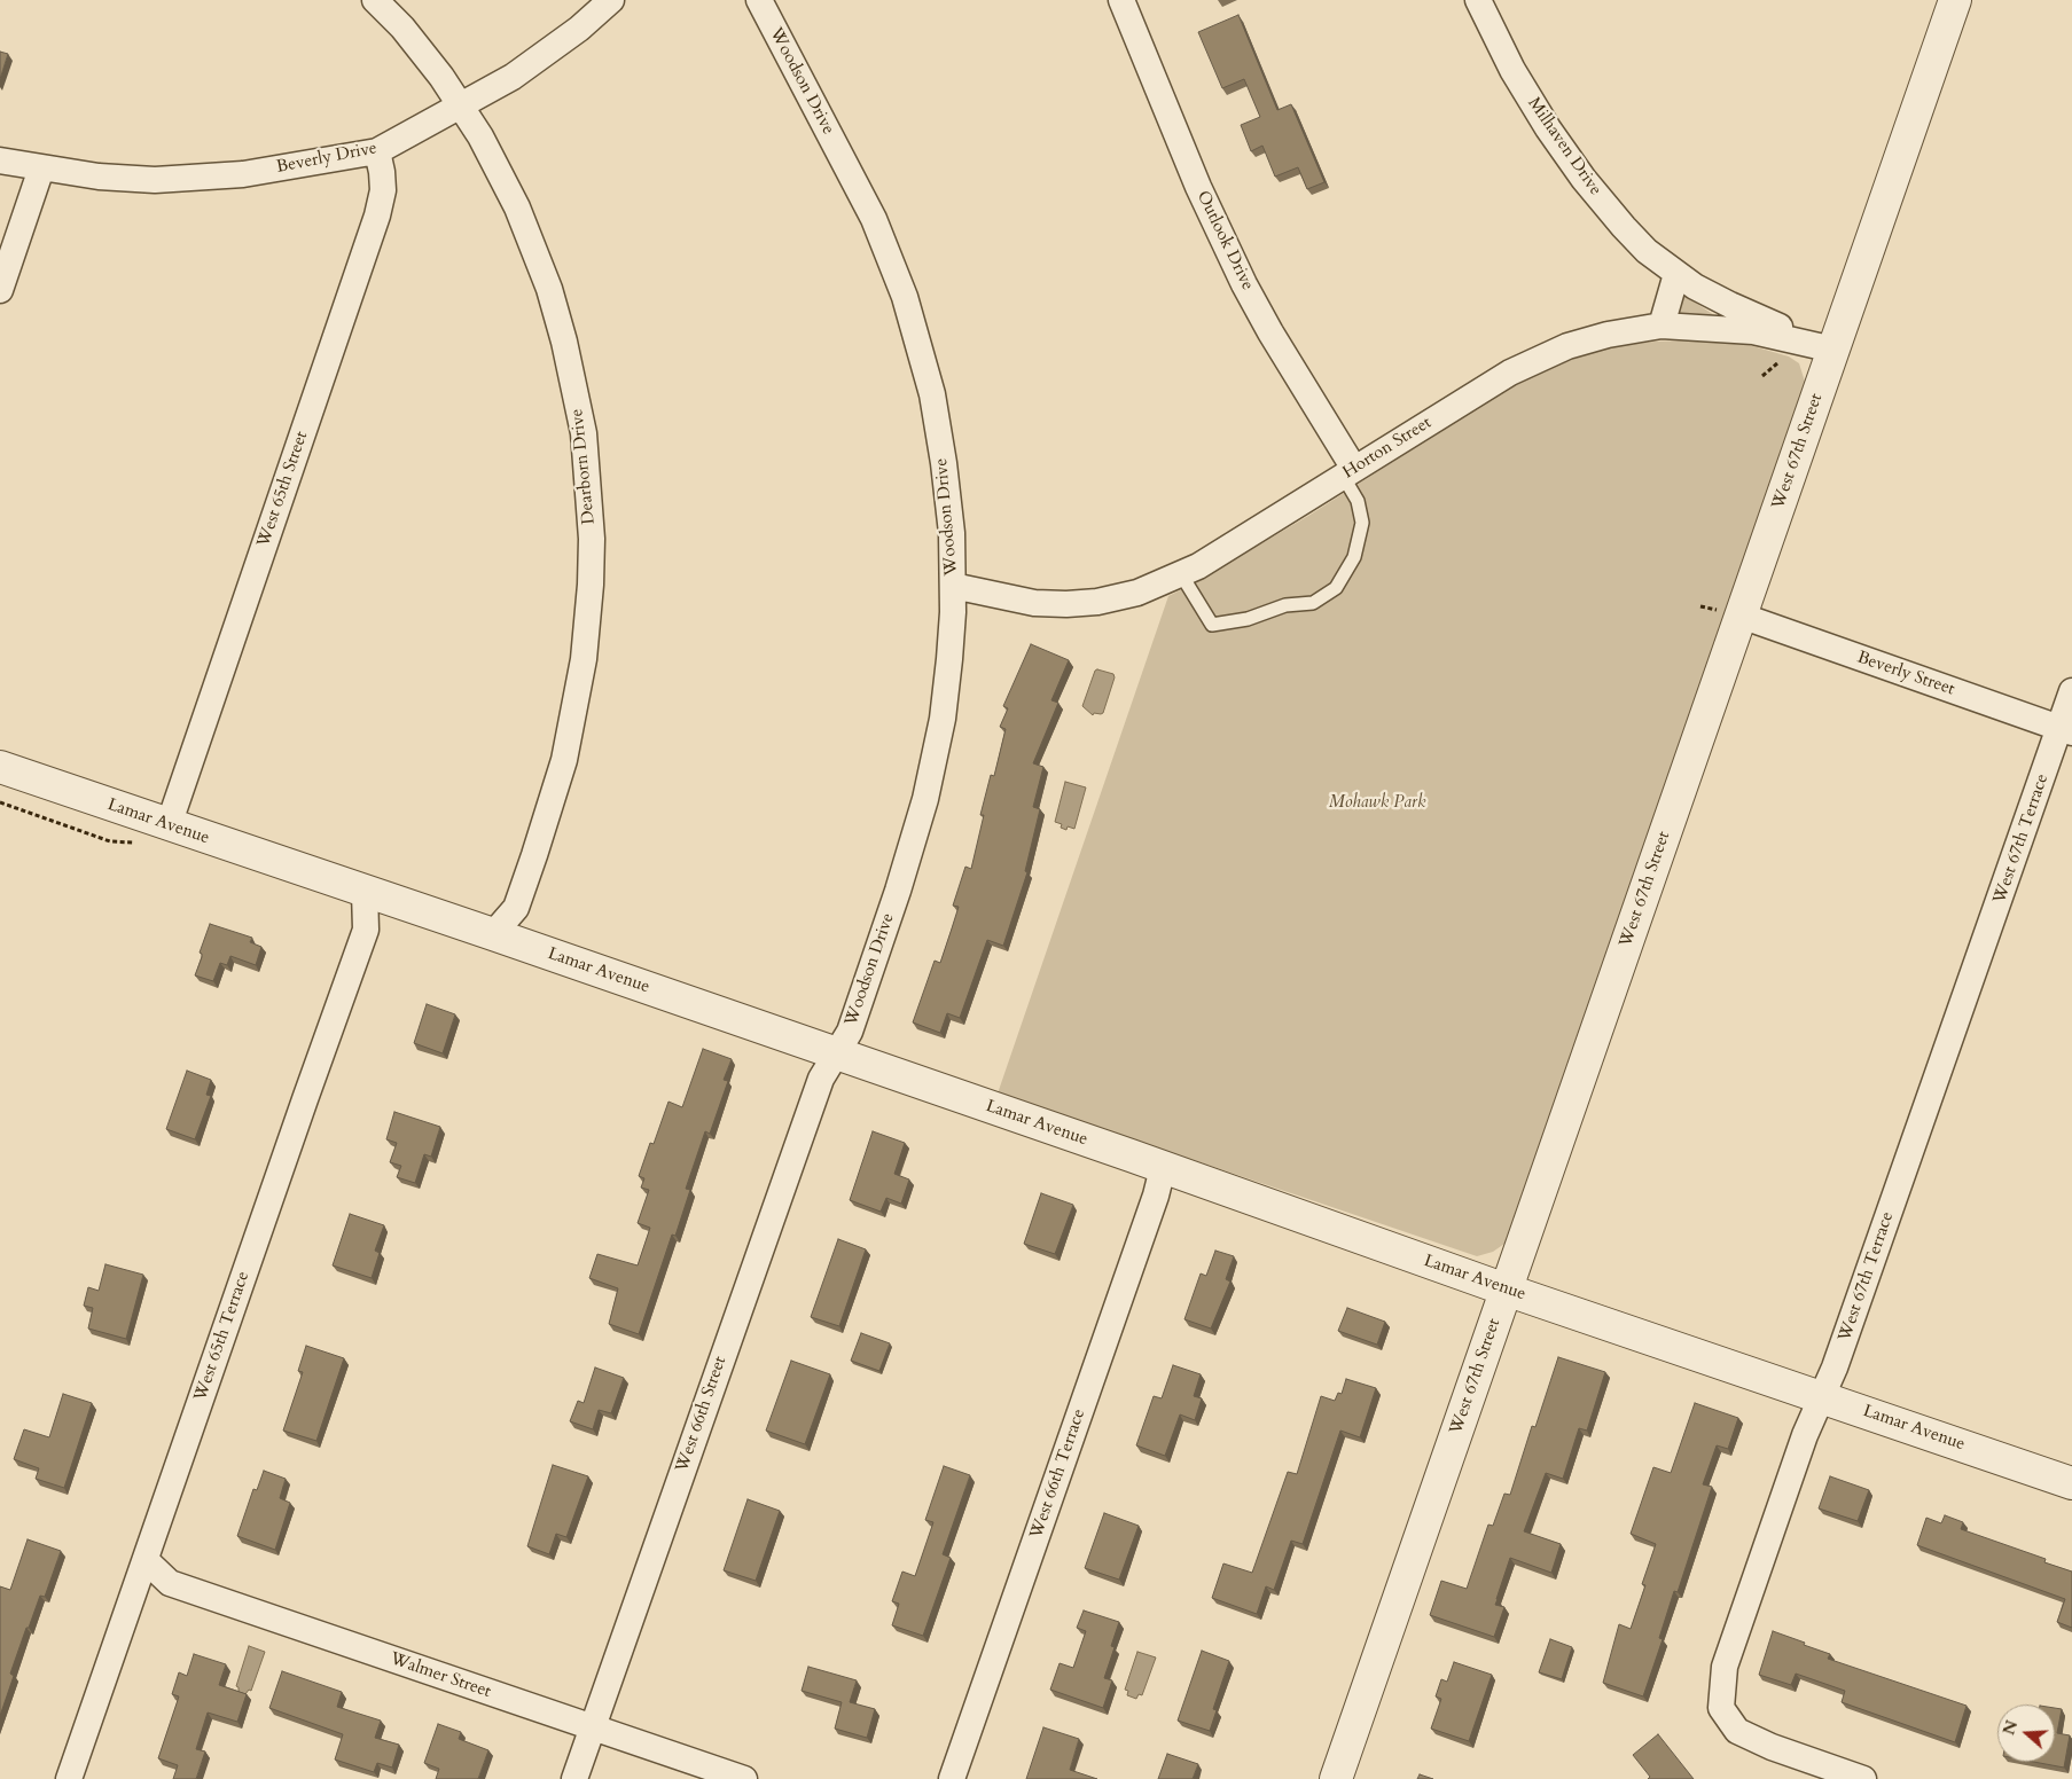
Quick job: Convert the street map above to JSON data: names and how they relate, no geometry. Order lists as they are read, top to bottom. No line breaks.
{"streets":{"street":["Woodson Drive","Milhaven Drive","Beverly Drive","Outlook Drive","Horton Street","West 67th Street","Dearborn Drive","West 65th Street","Beverly Street","Lamar Avenue","West 67th Terrace","West 65th Terrace","West 66th Street","West 66th Terrace","Walmer Street"]},"crossings":[["Woodson Drive","Horton Street"],["Woodson Drive","Lamar Avenue"],["Woodson Drive","West 66th Street"],["Milhaven Drive","Horton Street"],["Milhaven Drive","West 67th Street"],["Beverly Drive","Dearborn Drive"],["Beverly Drive","West 65th Street"],["Outlook Drive","Horton Street"],["Horton Street","West 67th Street"],["West 67th Street","Beverly Street"],["West 67th Street","Lamar Avenue"],["Dearborn Drive","Lamar Avenue"],["West 65th Street","Lamar Avenue"],["Beverly Street","West 67th Terrace"],["Lamar Avenue","West 67th Terrace"],["Lamar Avenue","West 65th Terrace"],["Lamar Avenue","West 66th Street"],["Lamar Avenue","West 66th Terrace"],["West 65th Terrace","Walmer Street"],["West 66th Street","Walmer Street"]],"parks":["Mohawk Park"],"north":"left"}
